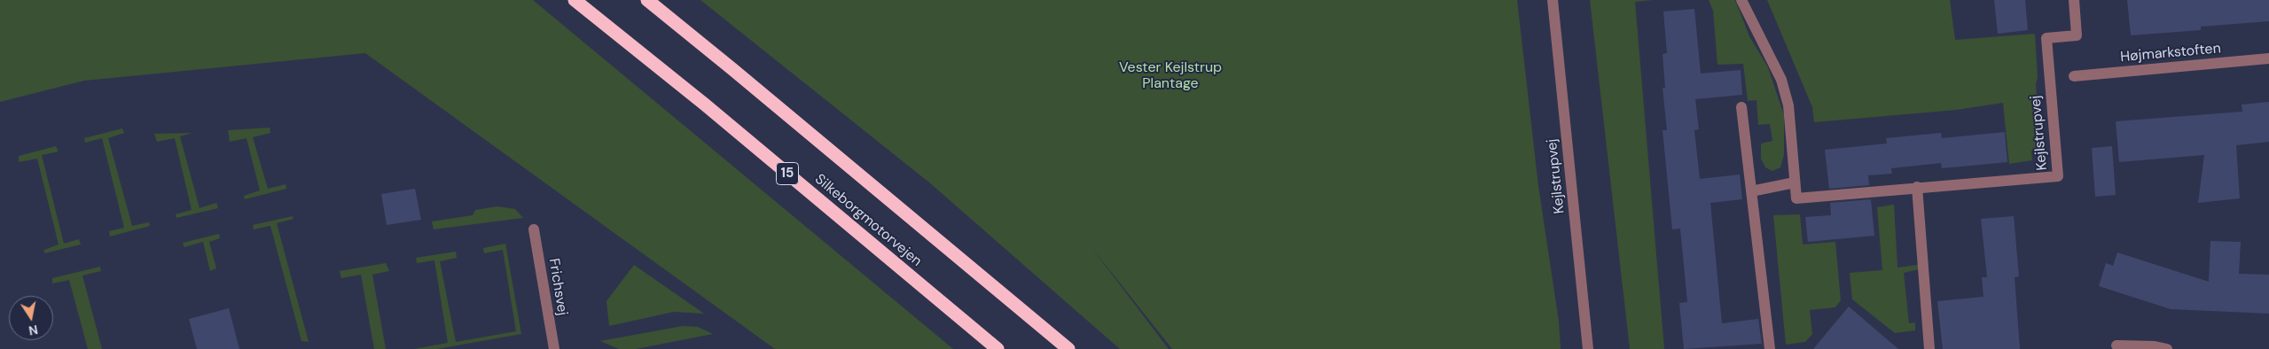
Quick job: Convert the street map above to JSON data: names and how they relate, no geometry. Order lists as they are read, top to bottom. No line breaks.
{"streets":{"highway":["15","Silkeborgmotorvejen"],"street":["Højmarkstoften","Kejlstrupvej","Frichsvej"]},"parks":["Vester Kejlstrup Plantage"],"north":"bottom"}
